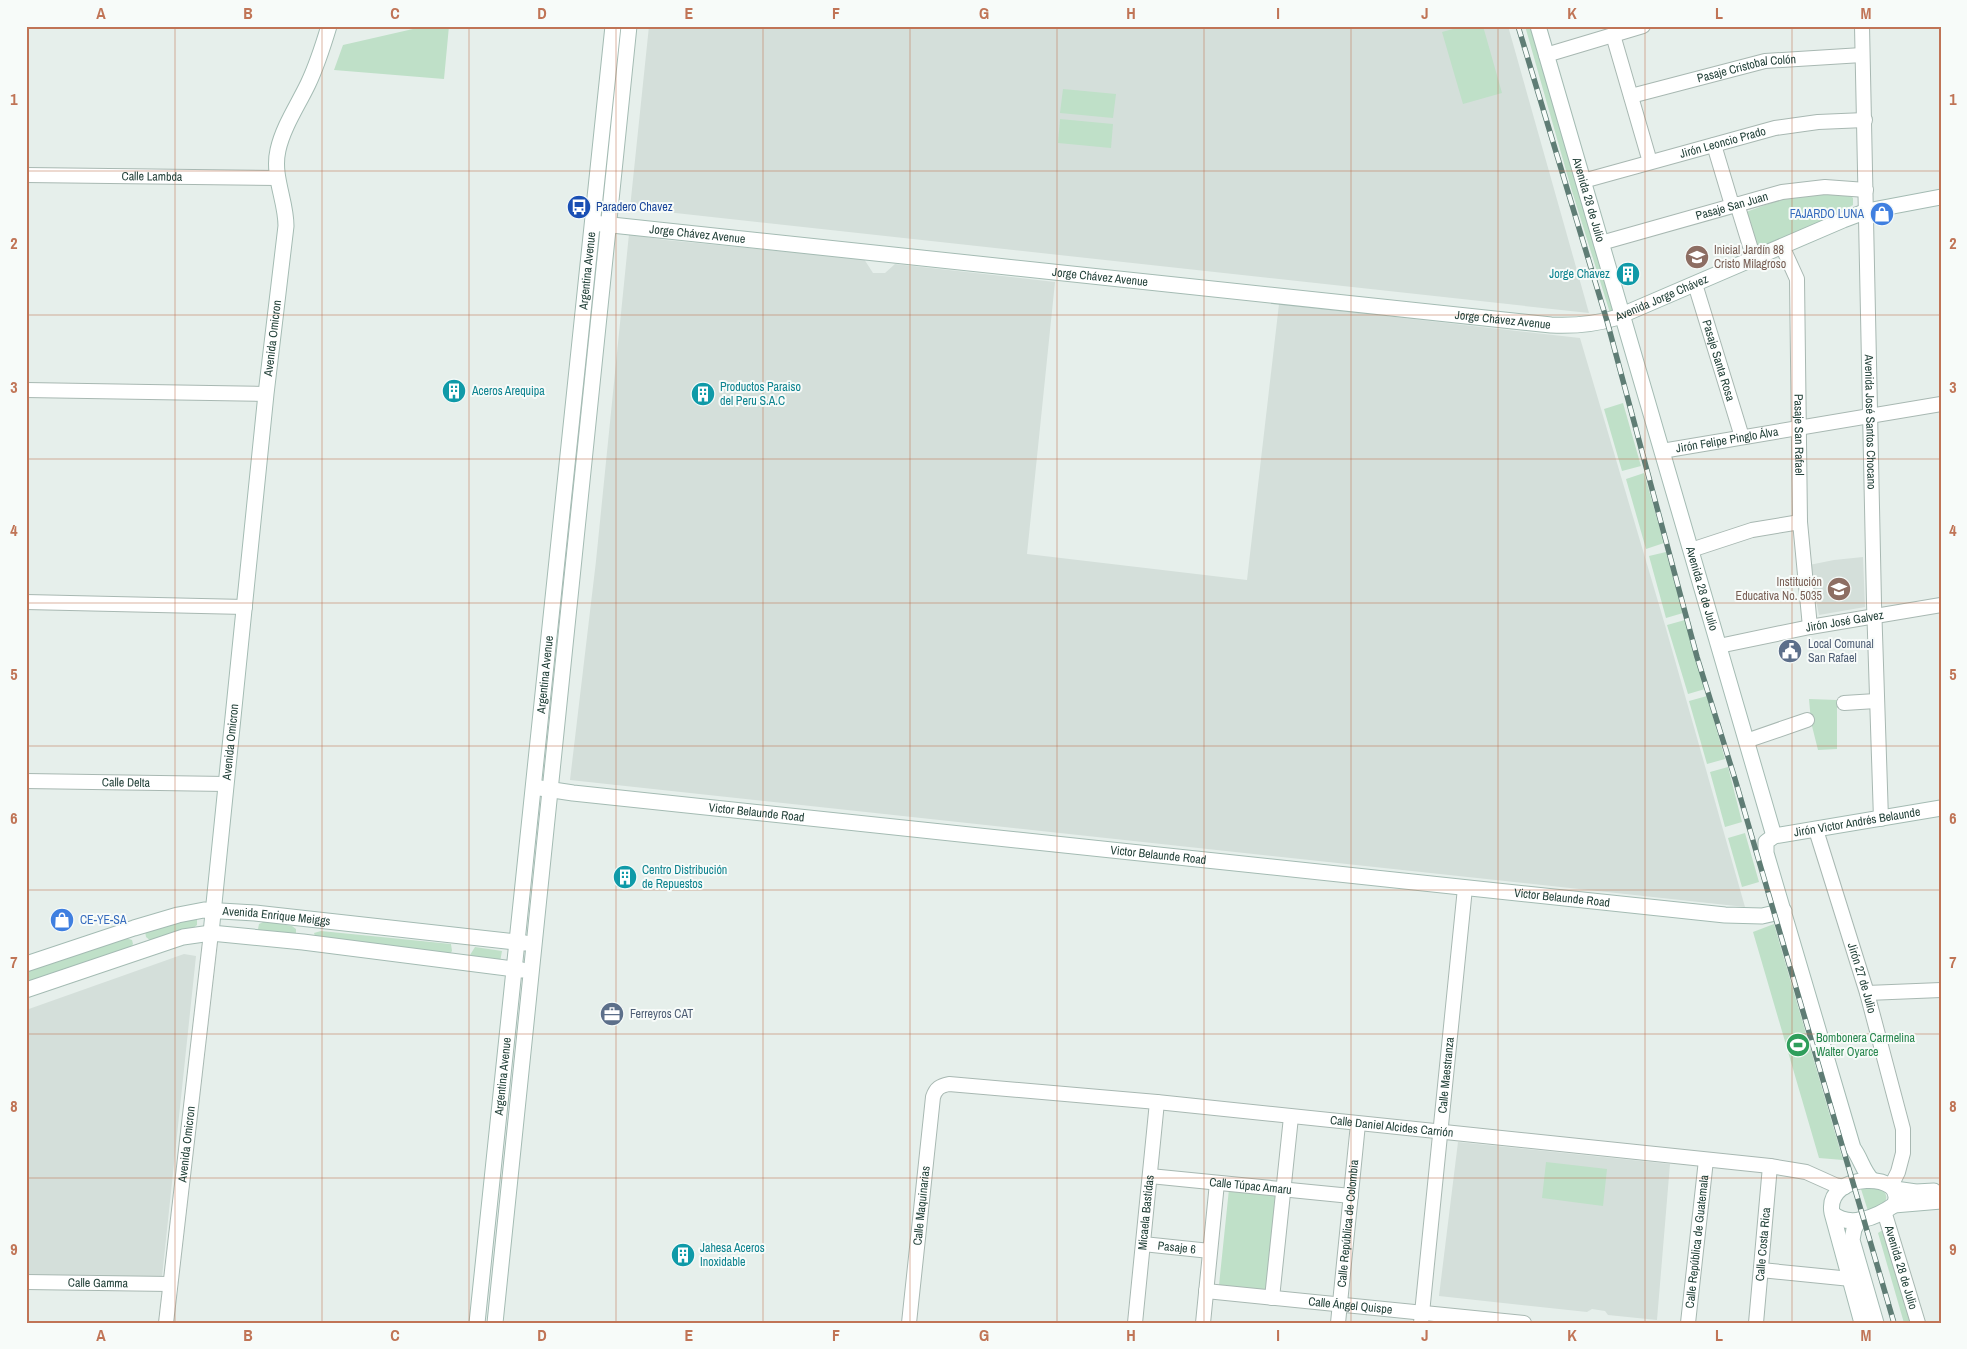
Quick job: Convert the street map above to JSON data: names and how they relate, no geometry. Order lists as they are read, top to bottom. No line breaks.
{"streets":{"street":["Pasaje Cristobal Colón","Jirón Leoncio Prado","Calle Lambda","Avenida 28 de Julio","Pasaje San Juan","Jorge Chávez Avenue","Argentina Avenue","Avenida Jorge Chávez","Avenida Omicron","Pasaje Santa Rosa","Avenida José Santos Chocano","Pasaje San Rafael","Jirón Felipe Pinglo Álva","Jirón José Galvez","Calle Delta","Victor Belaunde Road","Jirón Victor Andrés Belaunde","Avenida Enrique Meiggs","Jirón 27 de Julio","Calle Maestranza","Calle Daniel Alcides Carrión","Calle Túpac Amaru","Calle Maquinarias","Micaela Bastidas","Calle República de Colombia","Calle República de Guatemala","Calle Costa Rica","Pasaje 6","Calle Gamma","Calle Ángel Quispe"]},"crossings":[["Pasaje Cristobal Colón","Avenida José Santos Chocano"],["Jirón Leoncio Prado","Avenida 28 de Julio"],["Jirón Leoncio Prado","Avenida José Santos Chocano"],["Calle Lambda","Avenida Omicron"],["Avenida 28 de Julio","Pasaje San Juan"],["Avenida 28 de Julio","Avenida Jorge Chávez"],["Avenida 28 de Julio","Jirón Felipe Pinglo Álva"],["Avenida 28 de Julio","Jirón José Galvez"],["Avenida 28 de Julio","Jirón Victor Andrés Belaunde"],["Pasaje San Juan","Avenida José Santos Chocano"],["Jorge Chávez Avenue","Argentina Avenue"],["Jorge Chávez Avenue","Avenida Jorge Chávez"],["Argentina Avenue","Victor Belaunde Road"],["Argentina Avenue","Avenida Enrique Meiggs"],["Avenida Jorge Chávez","Pasaje Santa Rosa"],["Avenida Jorge Chávez","Avenida José Santos Chocano"],["Avenida Jorge Chávez","Pasaje San Rafael"],["Avenida Omicron","Calle Delta"],["Avenida Omicron","Avenida Enrique Meiggs"],["Avenida Omicron","Calle Gamma"],["Pasaje Santa Rosa","Jirón Felipe Pinglo Álva"],["Avenida José Santos Chocano","Jirón Felipe Pinglo Álva"],["Avenida José Santos Chocano","Jirón José Galvez"],["Avenida José Santos Chocano","Jirón Victor Andrés Belaunde"],["Pasaje San Rafael","Jirón Felipe Pinglo Álva"],["Pasaje San Rafael","Jirón José Galvez"],["Victor Belaunde Road","Calle Maestranza"],["Jirón Victor Andrés Belaunde","Jirón 27 de Julio"],["Calle Maestranza","Calle Daniel Alcides Carrión"],["Calle Maestranza","Calle Ángel Quispe"],["Calle Daniel Alcides Carrión","Calle Maquinarias"],["Calle Daniel Alcides Carrión","Micaela Bastidas"],["Calle Daniel Alcides Carrión","Calle República de Colombia"],["Calle Daniel Alcides Carrión","Calle República de Guatemala"],["Calle Daniel Alcides Carrión","Calle Costa Rica"],["Calle Túpac Amaru","Micaela Bastidas"],["Calle Túpac Amaru","Calle República de Colombia"],["Micaela Bastidas","Pasaje 6"],["Calle República de Colombia","Calle Ángel Quispe"]],"places":{"bus stop":["Paradero Chavez"],"shop":["FAJARDO LUNA","CE-YE-SA"],"school or university":["Inicial Jardín 88 Cristo Milagroso","Institución Educativa No. 5035"],"building":["Jorge Chavez","Aceros Arequipa","Productos Paraiso del Peru S.A.C","Centro Distribución de Repuestos","Jahesa Aceros Inoxidable"],"public building":["Local Comunal San Rafael"],"office":["Ferreyros CAT"],"sports":["Bombonera Carmelina Walter Oyarce"]},"grid":{"columns":["A","B","C","D","E","F","G","H","I","J","K","L","M"],"rows":["1","2","3","4","5","6","7","8","9"]}}
